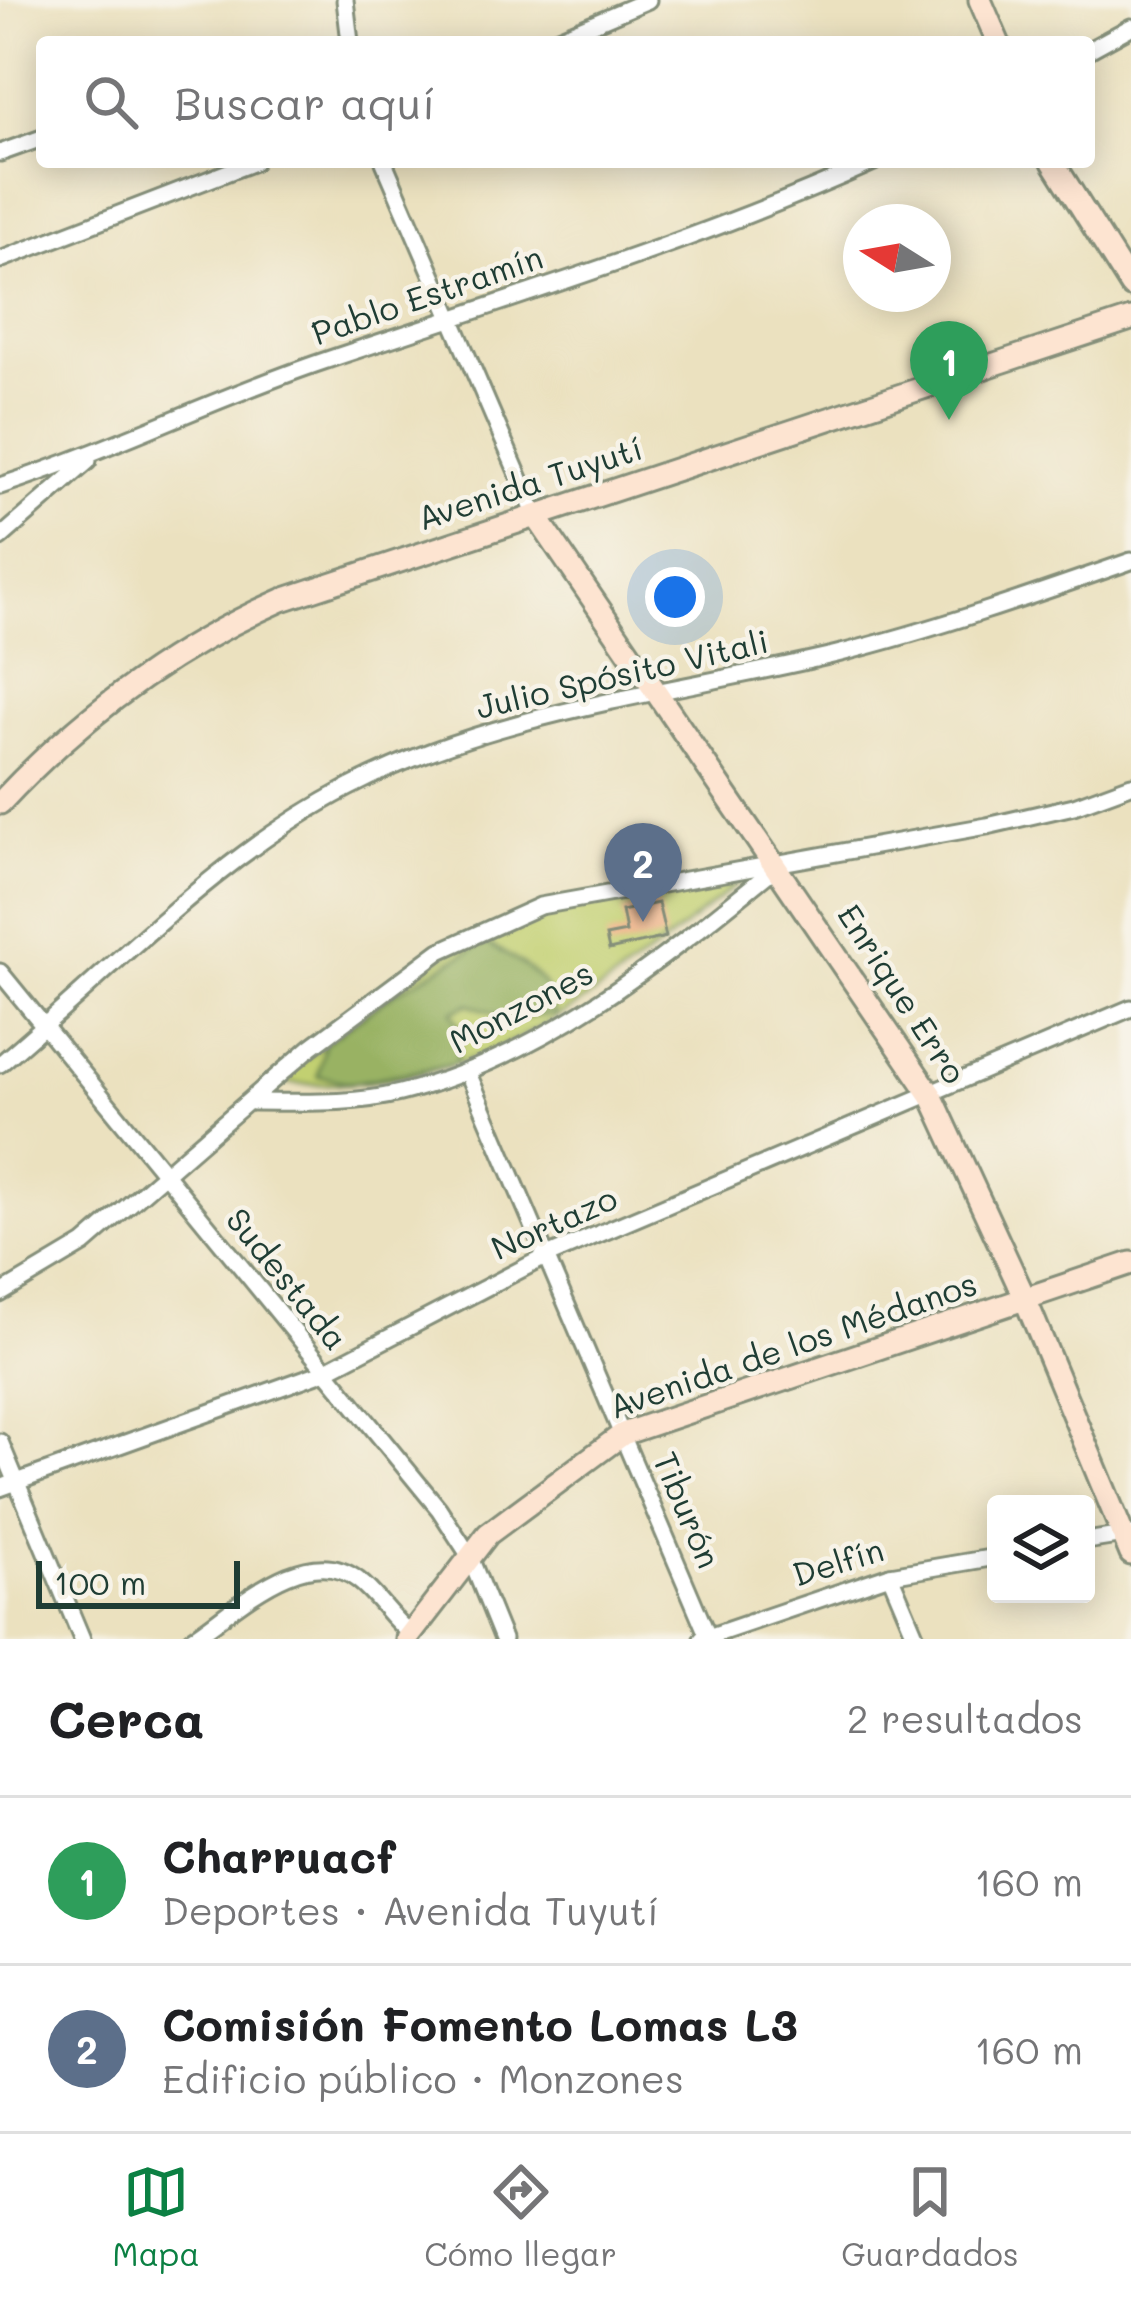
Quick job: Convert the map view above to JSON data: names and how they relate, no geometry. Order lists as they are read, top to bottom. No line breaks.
{"streets":{"street":["Pablo Estramín","Avenida Tuyutí","Julio Spósito Vitali","Enrique Erro","Monzones","Nortazo","Sudestada","Avenida de los Médanos","Tiburón","Delfín"]},"crossings":[["Avenida Tuyutí","Enrique Erro"],["Julio Spósito Vitali","Enrique Erro"],["Julio Spósito Vitali","Sudestada"],["Enrique Erro","Monzones"],["Enrique Erro","Nortazo"],["Enrique Erro","Avenida de los Médanos"],["Monzones","Sudestada"],["Monzones","Tiburón"],["Nortazo","Sudestada"],["Nortazo","Tiburón"],["Sudestada","Avenida de los Médanos"],["Avenida de los Médanos","Tiburón"],["Tiburón","Delfín"]],"scale_bar":"100 m","north":"left","page":{"search":"Buscar aquí","pins":["1","2"],"scale":"100 m","heading":["Cerca","2 resultados"],"list":[{"mark":"1","name":"Charruacf","note":"Deportes · Avenida Tuyutí","value":"160 m"},{"mark":"2","name":"Comisión Fomento Lomas L3","note":"Edificio público · Monzones","value":"160 m"}],"nav":["Mapa","Cómo llegar","Guardados"]}}
